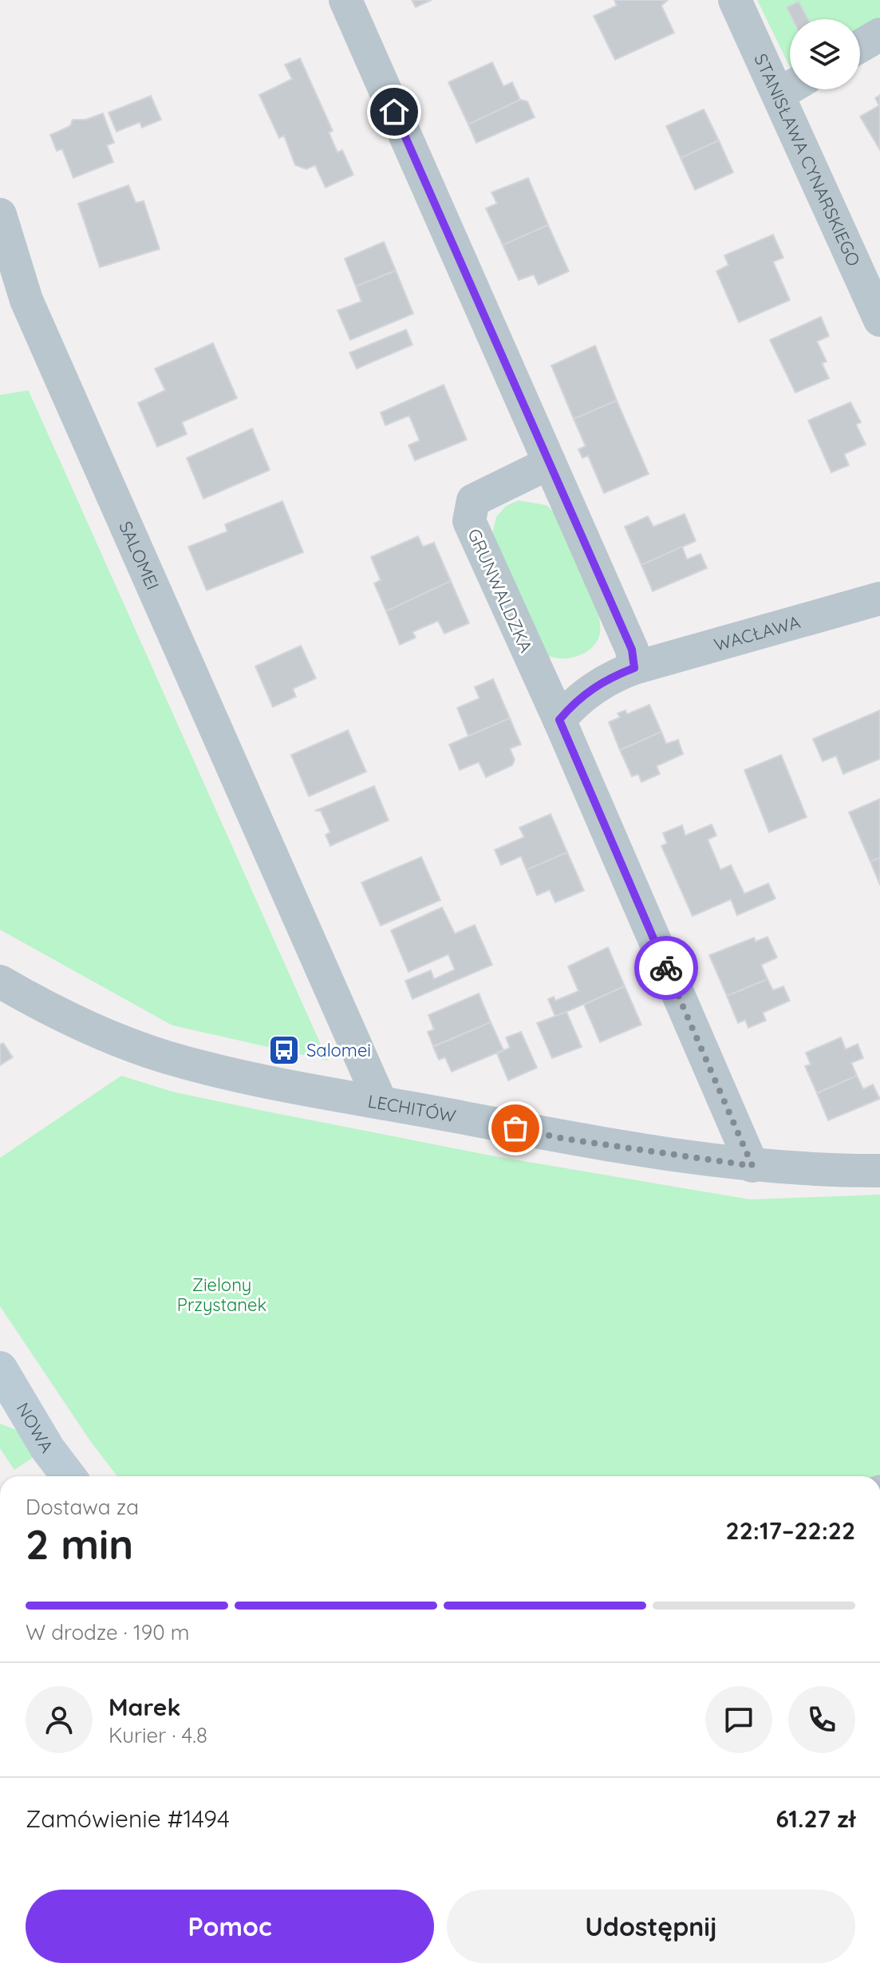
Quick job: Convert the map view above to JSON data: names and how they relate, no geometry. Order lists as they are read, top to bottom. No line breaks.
{"streets":{"street":["STANISŁAWA CYNARSKIEGO","SALOMEI","GRUNWALDZKA","WACŁAWA","LECHITÓW","NOWA"]},"crossings":[["SALOMEI","LECHITÓW"],["GRUNWALDZKA","LECHITÓW"]],"parks":["Zielony Przystanek"],"places":{"bus stop":["Salomei"]},"page":{"heading":["2 min","Dostawa za","22:17–22:22"],"panel":["Marek","Kurier · 4.8","Zamówienie #1494","61.27 zł"],"bar":"W drodze · 190 m","buttons":["Pomoc","Udostępnij"]}}
